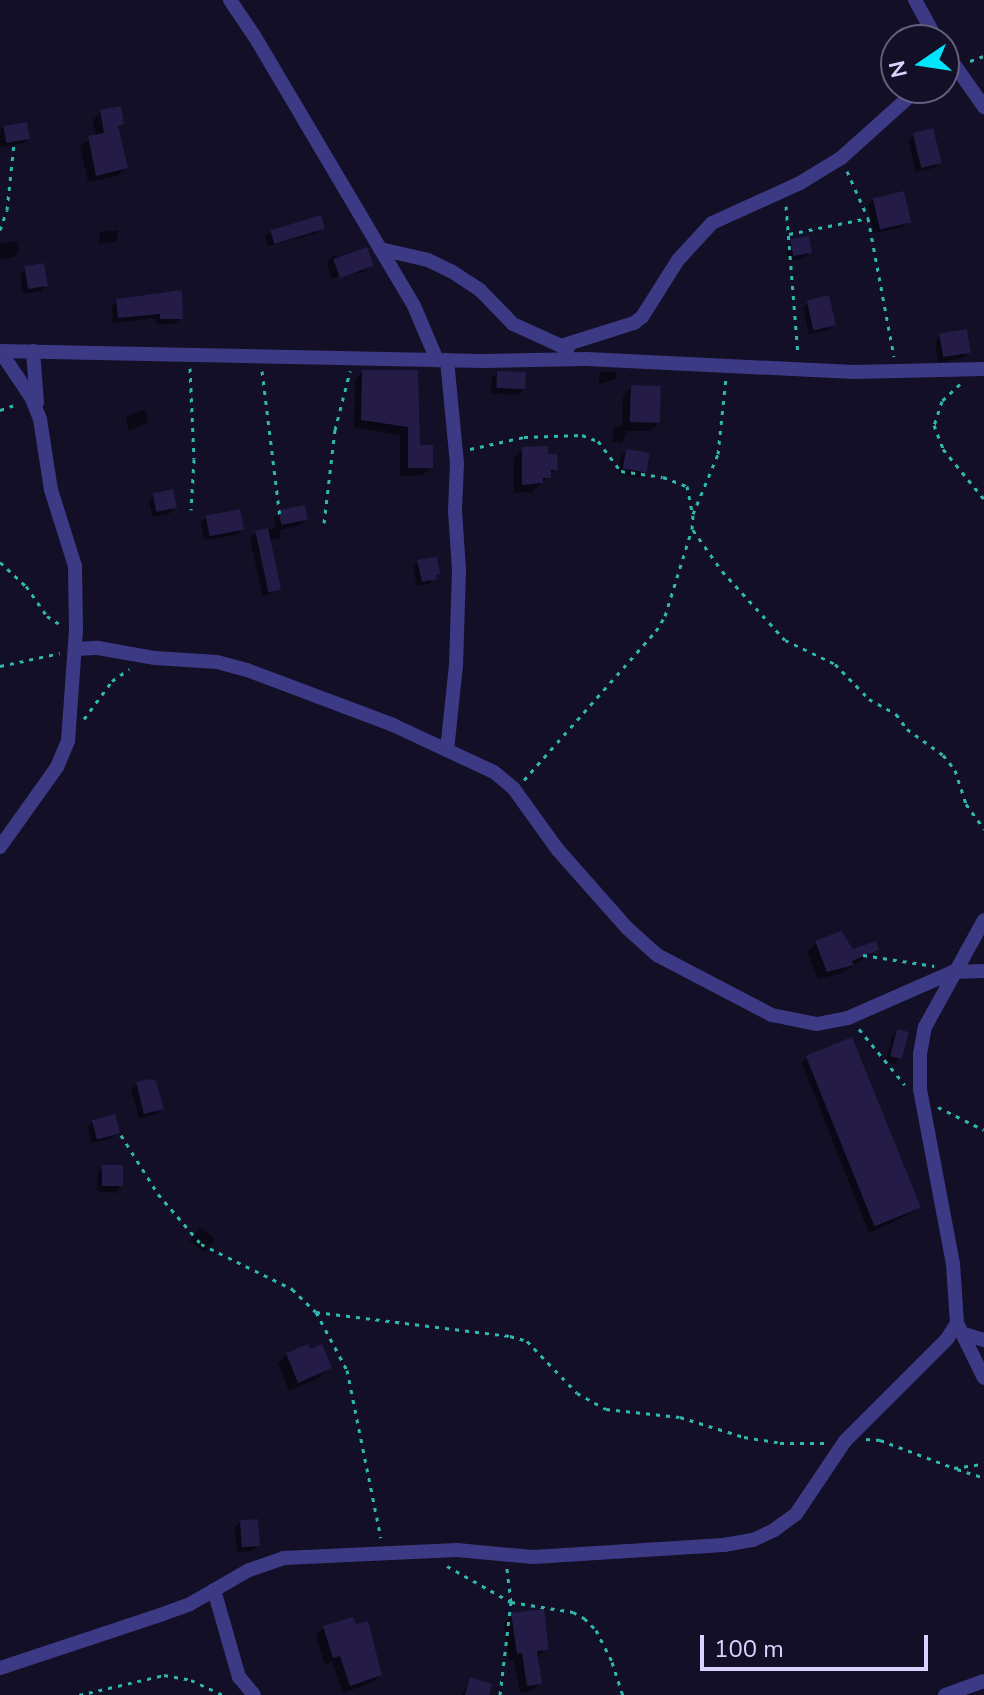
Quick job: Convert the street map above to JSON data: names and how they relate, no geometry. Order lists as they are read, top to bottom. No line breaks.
{"scale_bar":"100 m","north":"left"}
